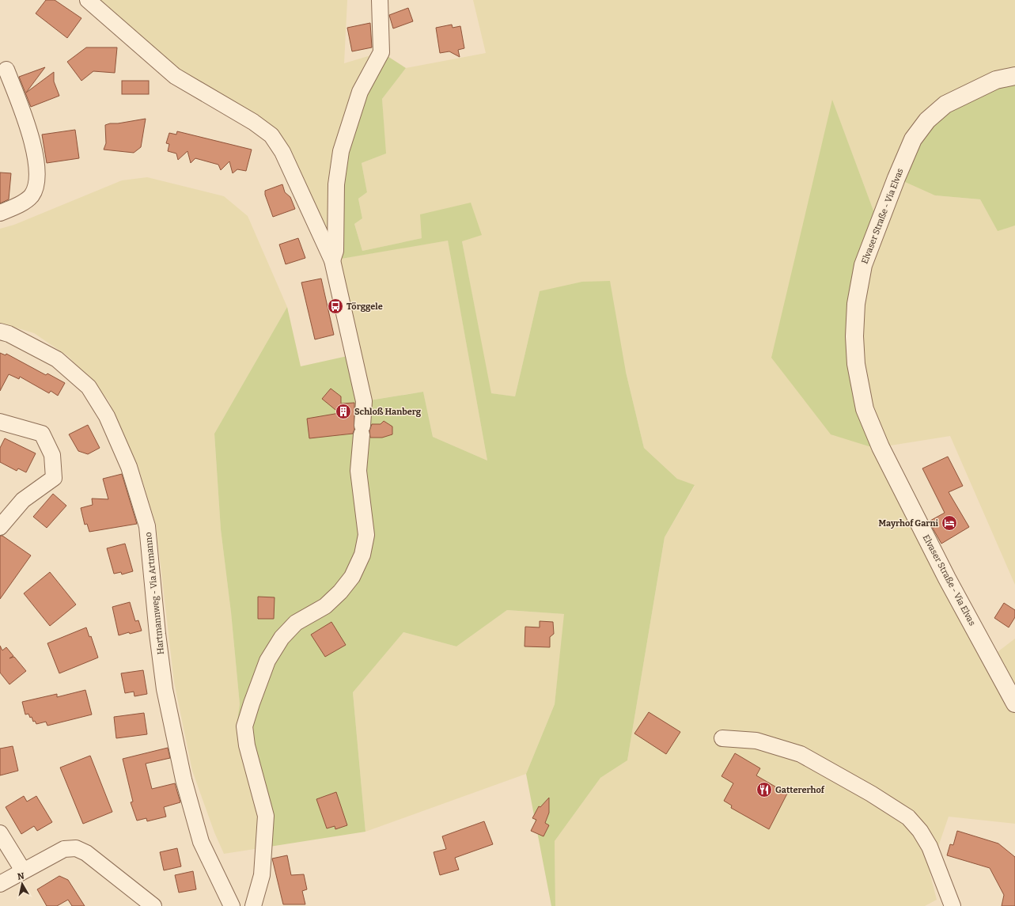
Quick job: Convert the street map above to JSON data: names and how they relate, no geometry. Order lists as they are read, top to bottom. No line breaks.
{"streets":{"street":["Elvaser Straße - Via Elvas","Hartmannweg - Via Artmanno"]},"places":{"bus stop":["Törggele"],"building":["Schloß Hanberg"],"hotel":["Mayrhof Garni"],"restaurant":["Gattererhof"]},"north":"top"}
